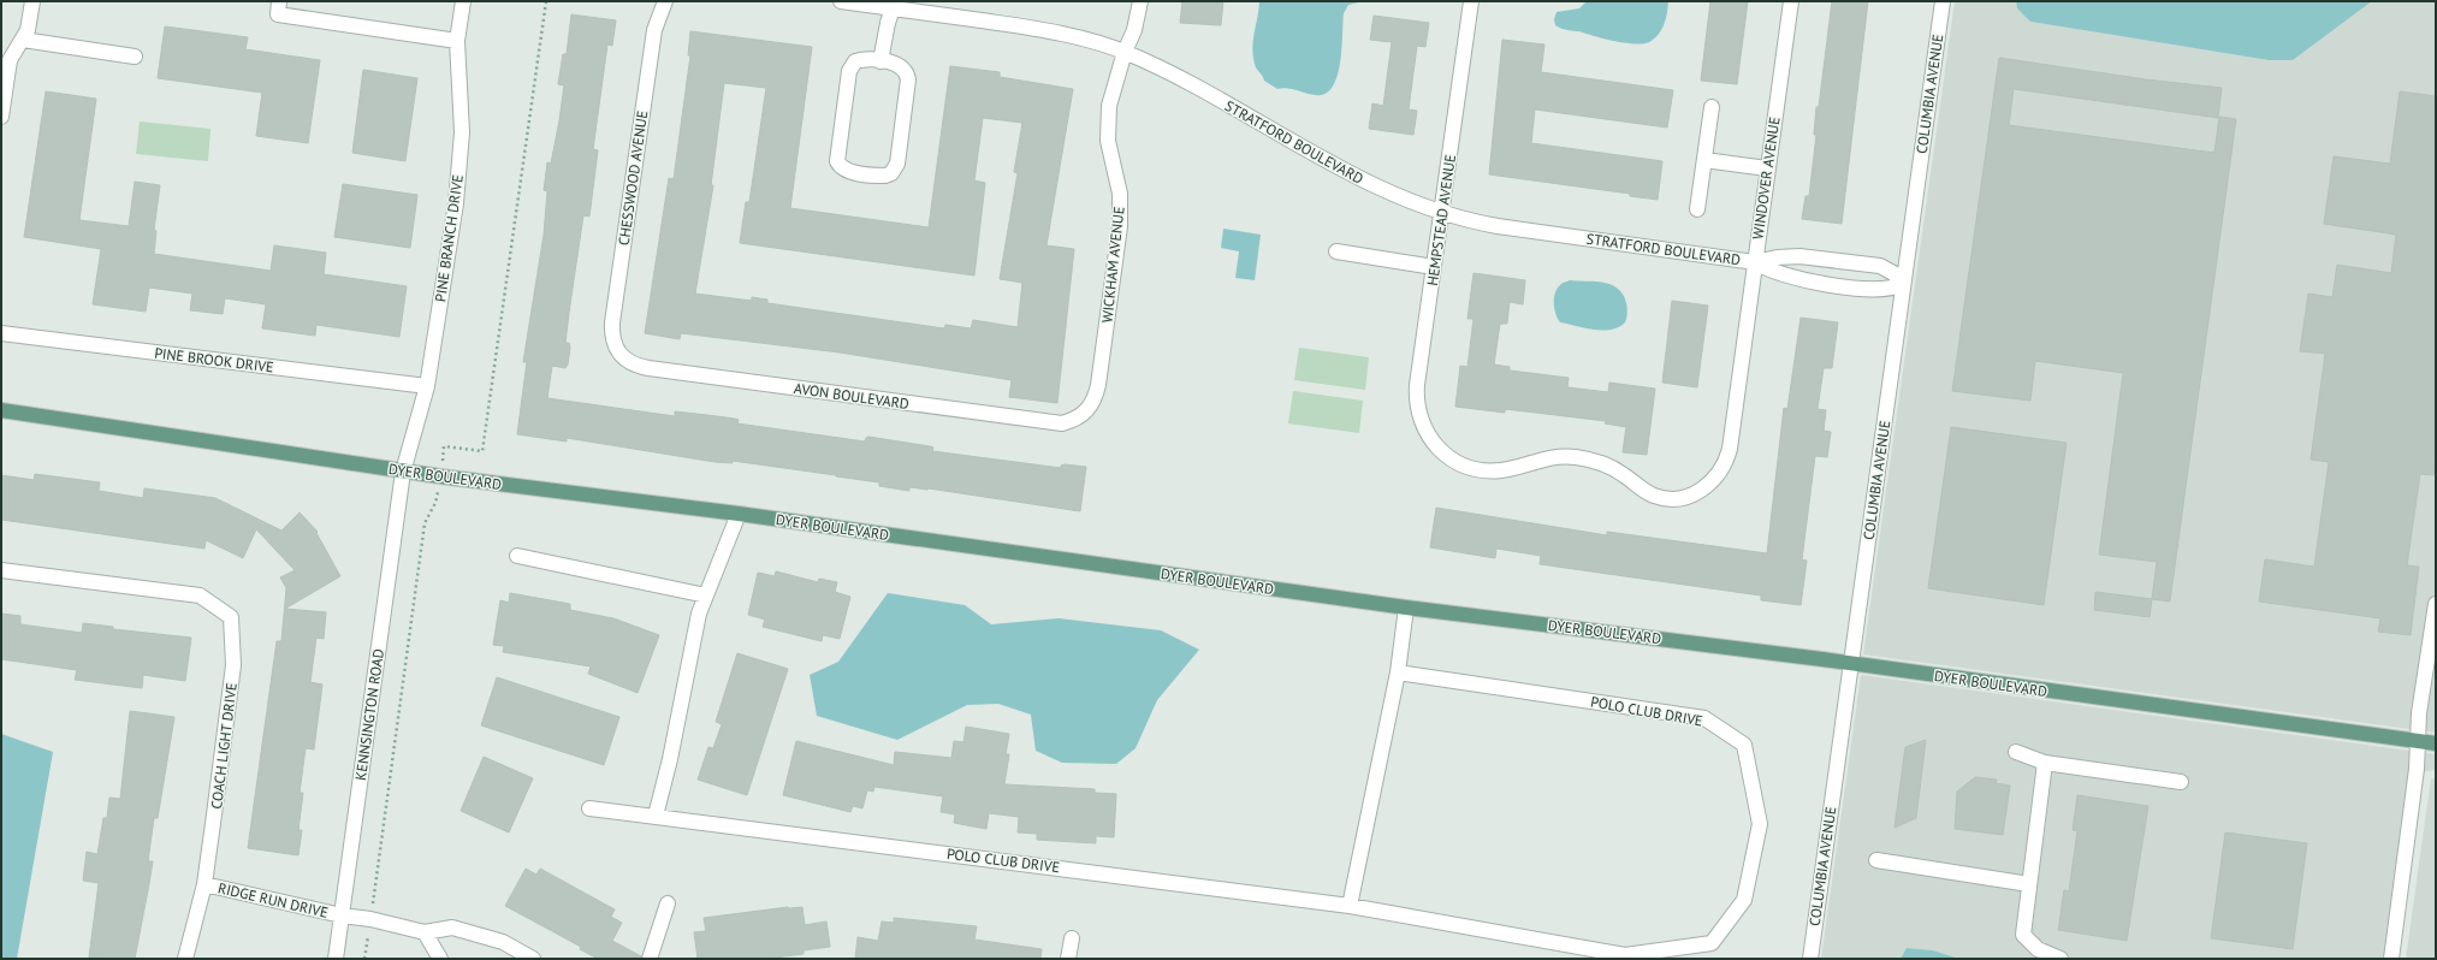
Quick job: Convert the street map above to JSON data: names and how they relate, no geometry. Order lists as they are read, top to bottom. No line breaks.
{"streets":{"main road":["DYER BOULEVARD"],"street":["COLUMBIA AVENUE","STRATFORD BOULEVARD","CHESSWOOD AVENUE","WINDOVER AVENUE","HEMPSTEAD AVENUE","PINE BRANCH DRIVE","WICKHAM AVENUE","PINE BROOK DRIVE","AVON BOULEVARD","POLO CLUB DRIVE","KENNSINGTON ROAD","COACH LIGHT DRIVE","RIDGE RUN DRIVE"]},"crossings":[["COLUMBIA AVENUE","STRATFORD BOULEVARD"],["COLUMBIA AVENUE","DYER BOULEVARD"],["STRATFORD BOULEVARD","WINDOVER AVENUE"],["STRATFORD BOULEVARD","HEMPSTEAD AVENUE"],["STRATFORD BOULEVARD","WICKHAM AVENUE"],["CHESSWOOD AVENUE","AVON BOULEVARD"],["WINDOVER AVENUE","HEMPSTEAD AVENUE"],["PINE BRANCH DRIVE","PINE BROOK DRIVE"],["PINE BRANCH DRIVE","DYER BOULEVARD"],["PINE BRANCH DRIVE","KENNSINGTON ROAD"],["WICKHAM AVENUE","AVON BOULEVARD"],["DYER BOULEVARD","KENNSINGTON ROAD"],["KENNSINGTON ROAD","RIDGE RUN DRIVE"],["COACH LIGHT DRIVE","RIDGE RUN DRIVE"]]}
